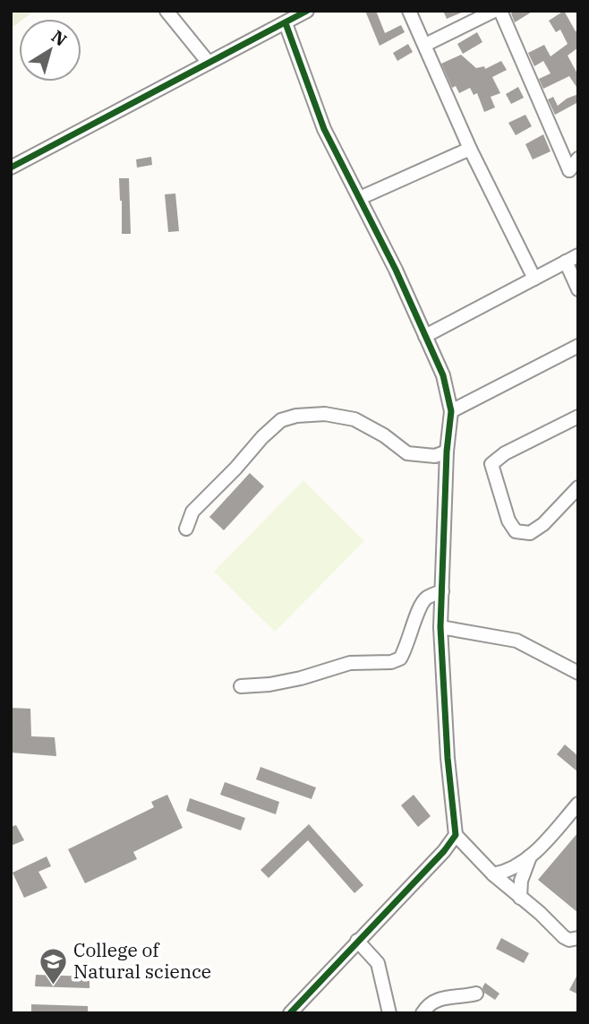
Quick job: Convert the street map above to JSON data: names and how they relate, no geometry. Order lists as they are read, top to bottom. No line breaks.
{"places":{"school or university":["College of Natural science"]},"north":"top right"}
